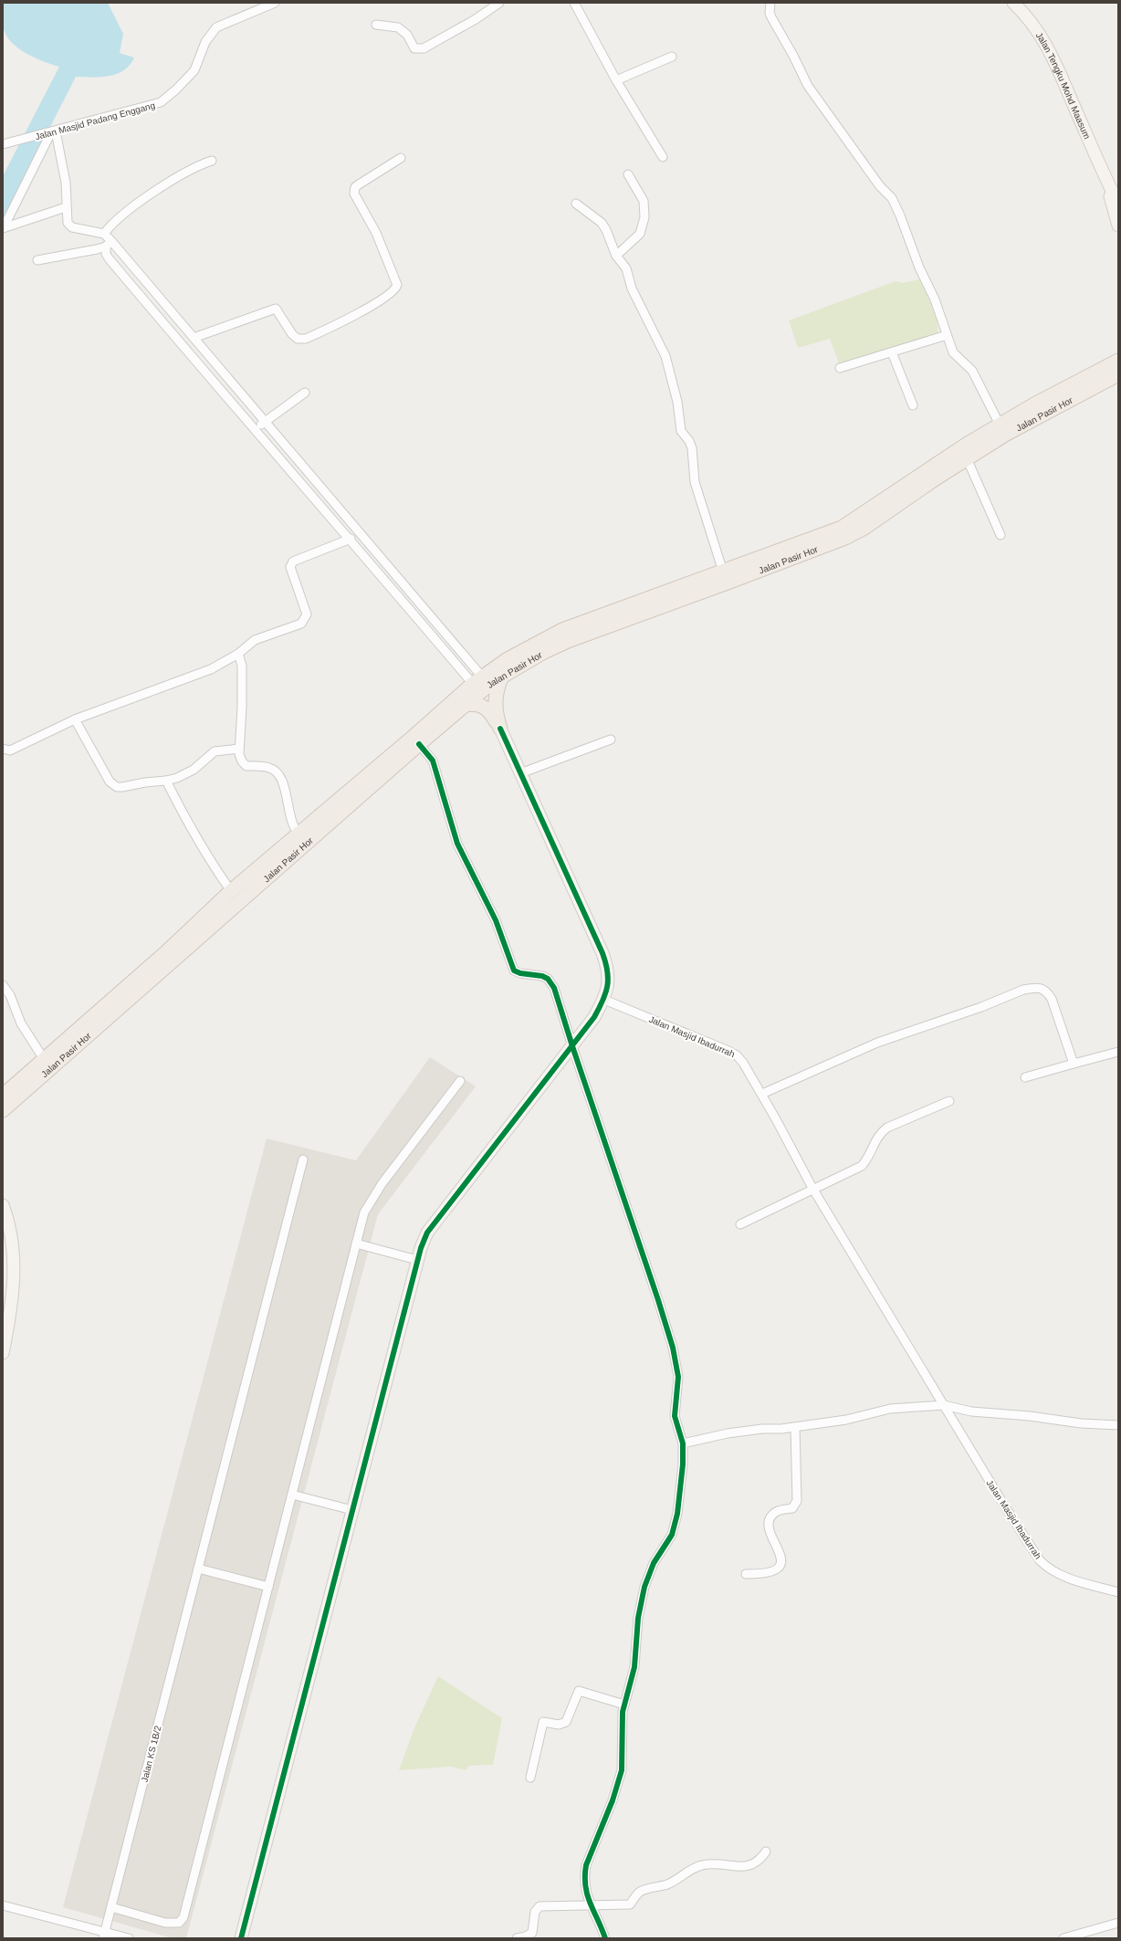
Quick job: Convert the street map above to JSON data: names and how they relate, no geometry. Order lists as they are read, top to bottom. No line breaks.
{"streets":{"main road":["Jalan Pasir Hor"],"street":["Jalan Tengku Mohd Maasum","Jalan Masjid Padang Enggang","Jalan Masjid Ibadurrah","Jalan KS 1B/2"]}}
